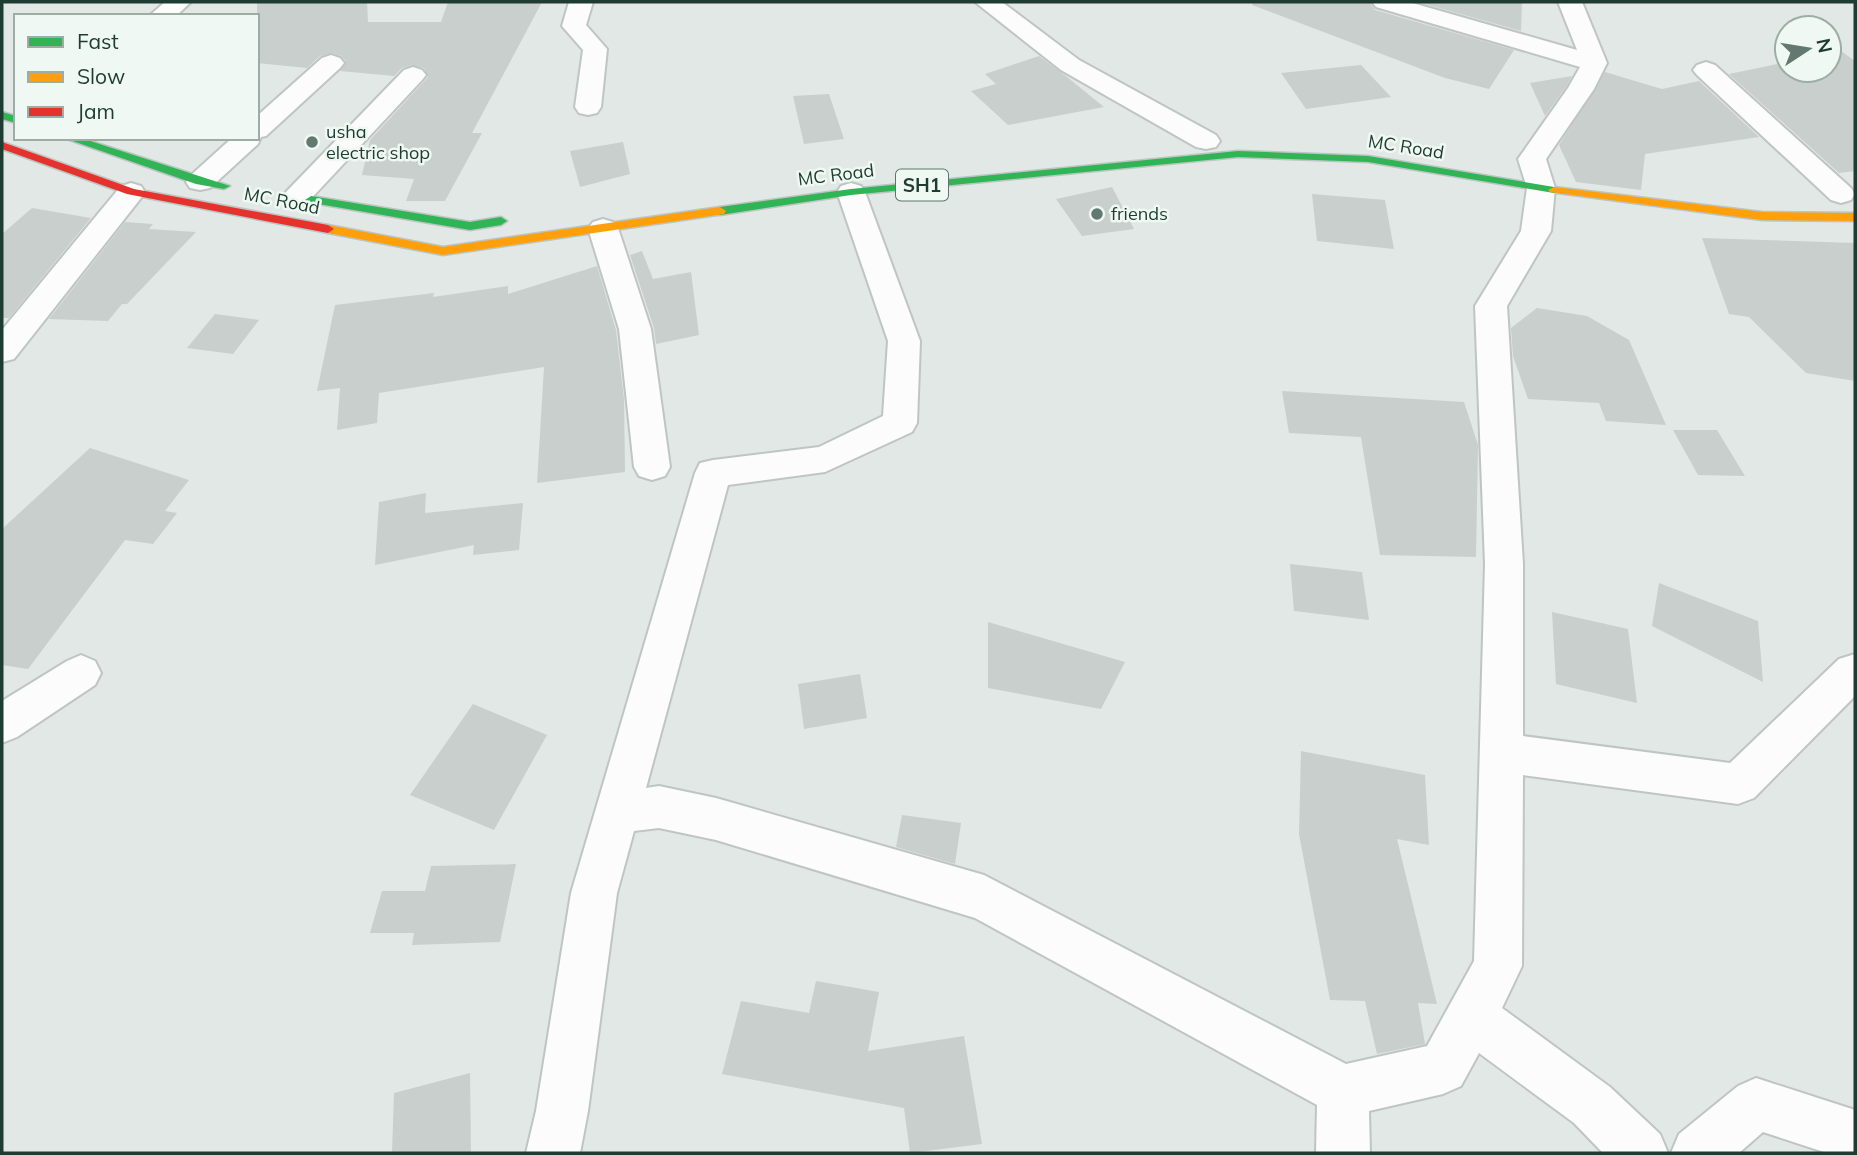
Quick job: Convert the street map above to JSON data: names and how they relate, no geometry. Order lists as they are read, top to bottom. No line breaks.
{"streets":{"main road":["MC Road","SH1"]},"places":["usha electric shop","friends"],"legend":["Fast","Slow","Jam"],"north":"right"}
